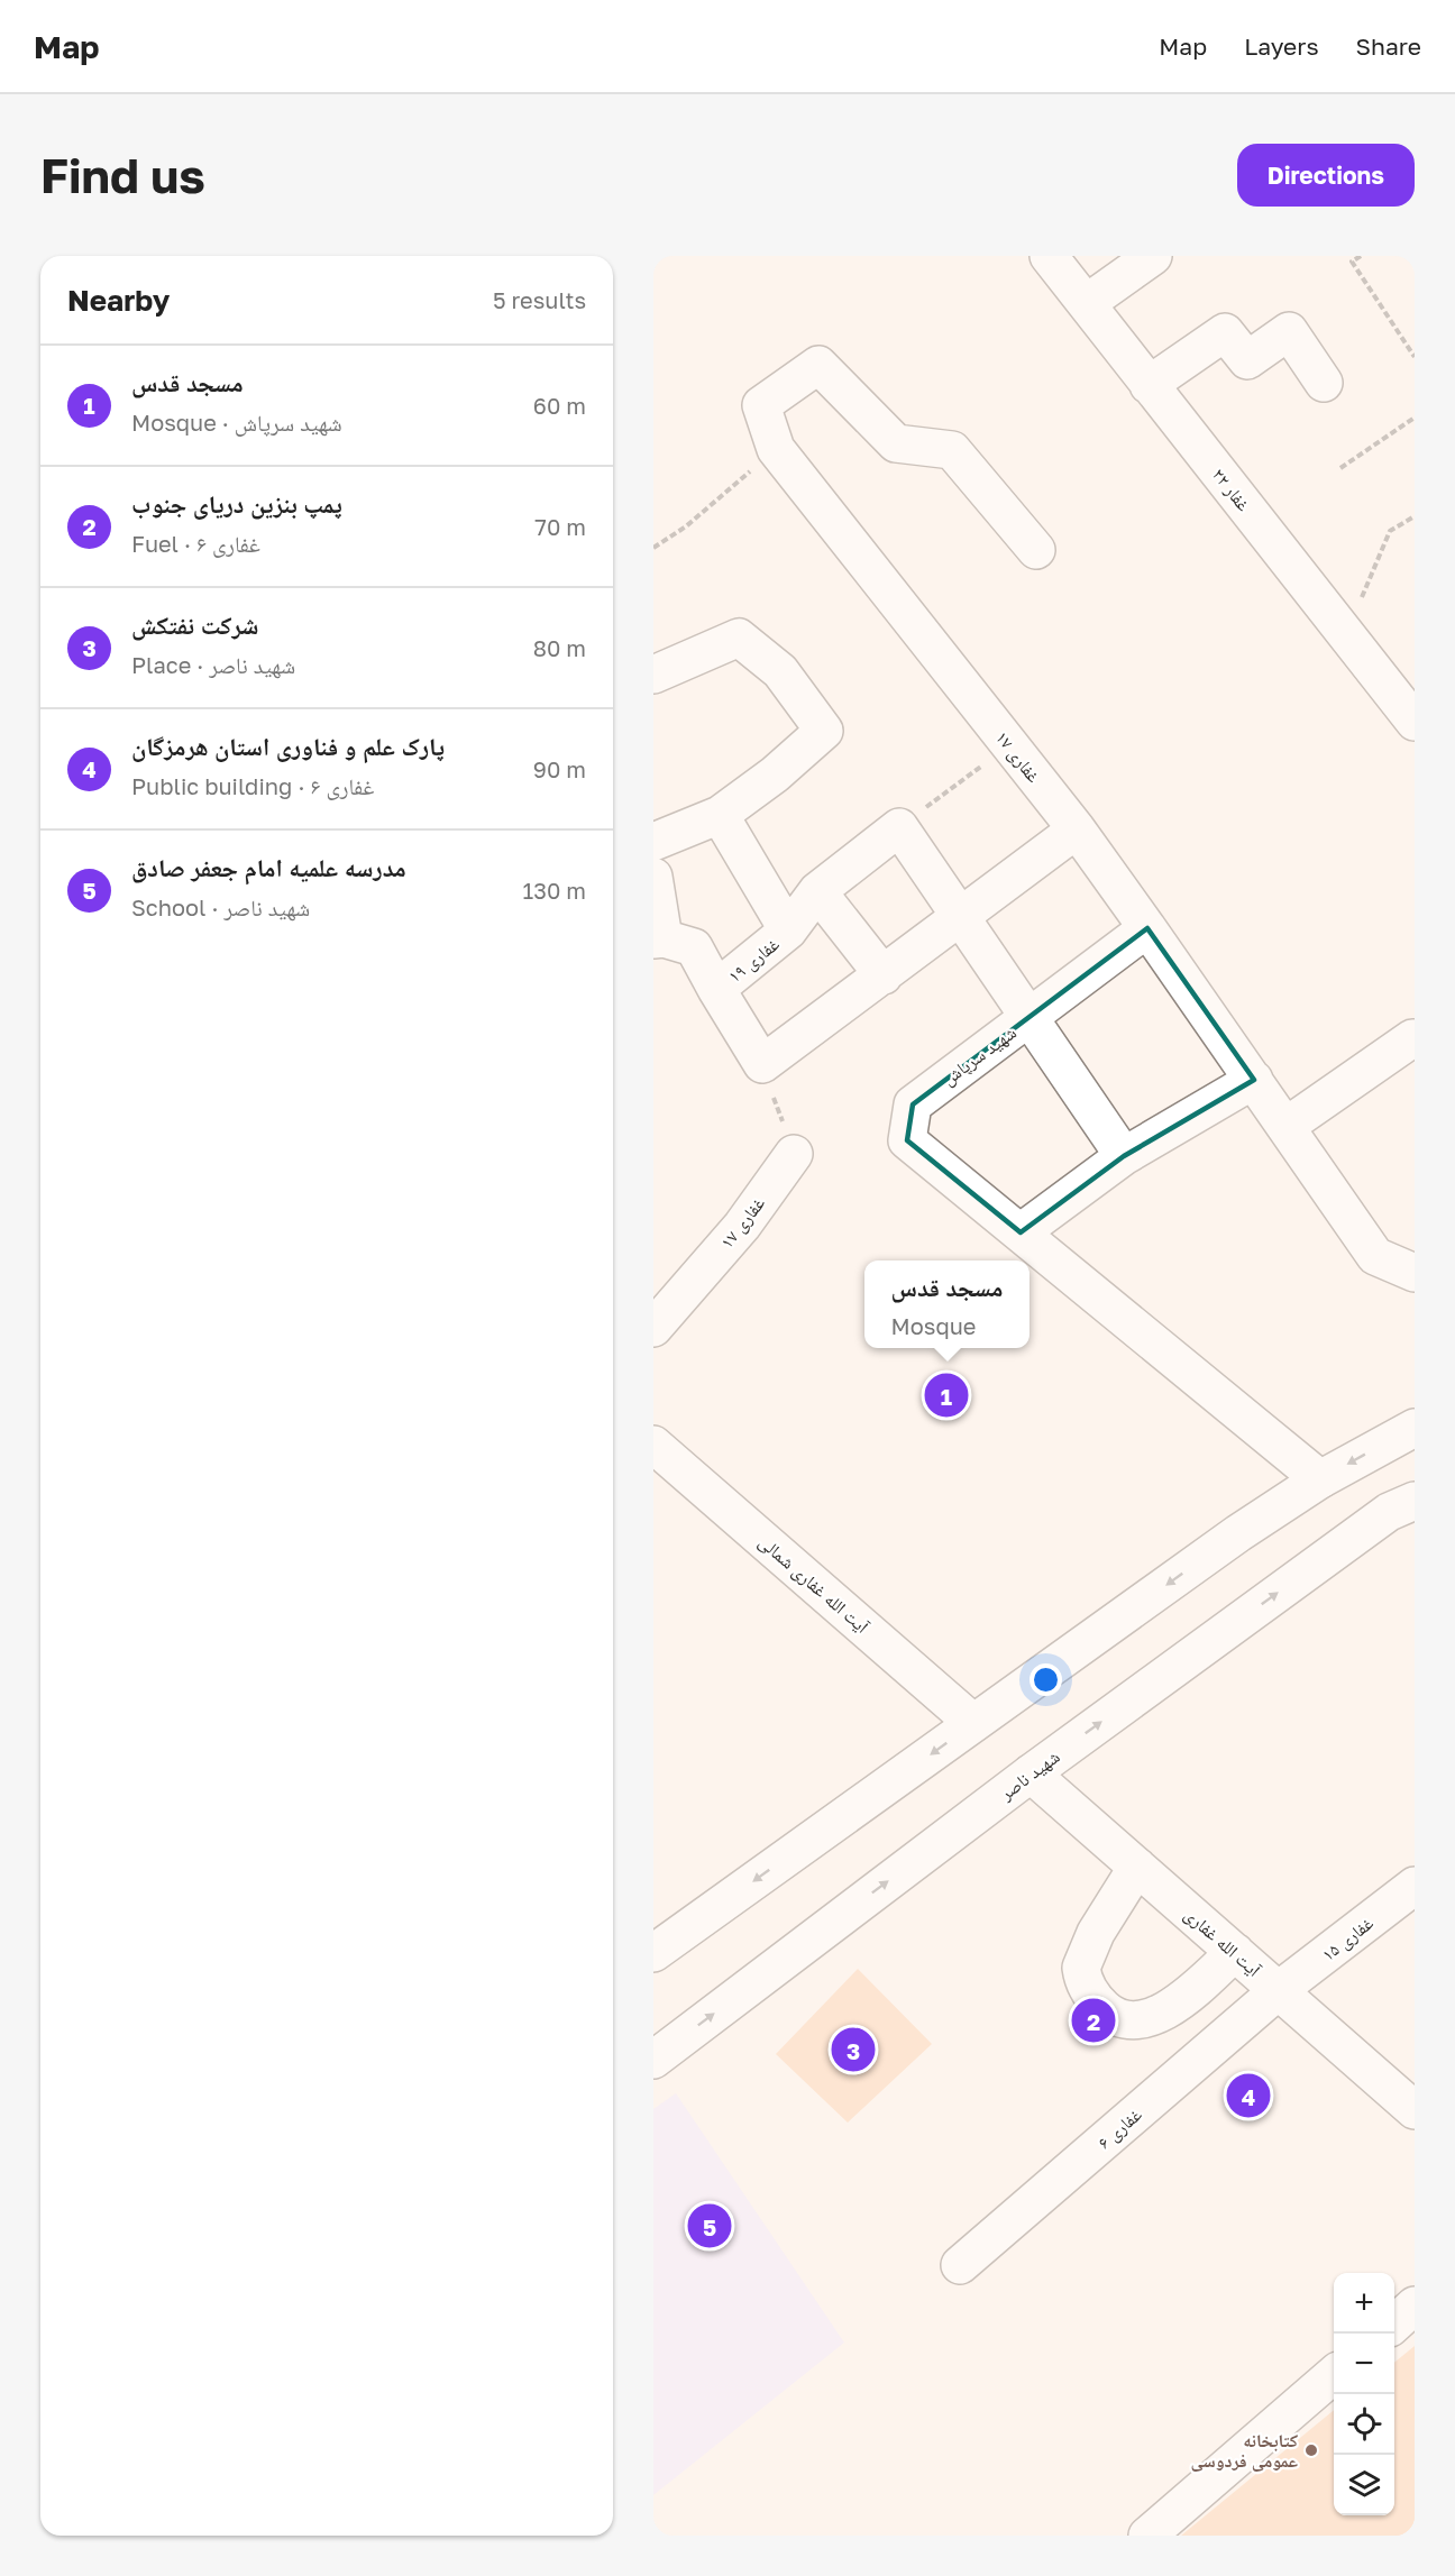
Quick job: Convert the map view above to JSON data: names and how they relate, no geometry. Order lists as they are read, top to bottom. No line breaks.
{"streets":{"street":["غفار ۲۲","غفاری ۱۷","غفاری ۱۹","شهید سرپاش","آیت الله غفاری شمالی","شهید ناصر","غفاری ۱۵","آیت الله غفاری","غفاری ۶"]},"crossings":[["غفاری ۱۷","شهید سرپاش"],["شهید ناصر","آیت الله غفاری"],["غفاری ۱۵","آیت الله غفاری"],["غفاری ۱۵","غفاری ۶"],["آیت الله غفاری","غفاری ۶"]],"places":["کتابخانه عمومی فردوسی"],"page":{"header":"Map","nav":["Map","Layers","Share"],"buttons":"Directions","title":"Find us","heading":["Nearby","5 results"],"list":[{"mark":"1","name":"مسجد قدس","note":"Mosque · شهید سرپاش","value":"60 m"},{"mark":"2","name":"پمپ بنزین دریای جنوب","note":"Fuel · غفاری ۶","value":"70 m"},{"mark":"3","name":"شرکت نفتکش","note":"Place · شهید ناصر","value":"80 m"},{"mark":"4","name":"پارک علم و فناوری استان هرمزگان","note":"Public building · غفاری ۶","value":"90 m"},{"mark":"5","name":"مدرسه علمیه امام جعفر صادق","note":"School · شهید ناصر","value":"130 m"}],"popup":["مسجد قدس","Mosque"],"pins":["1","2","3","4","5"],"map_buttons":["+","−"]}}
